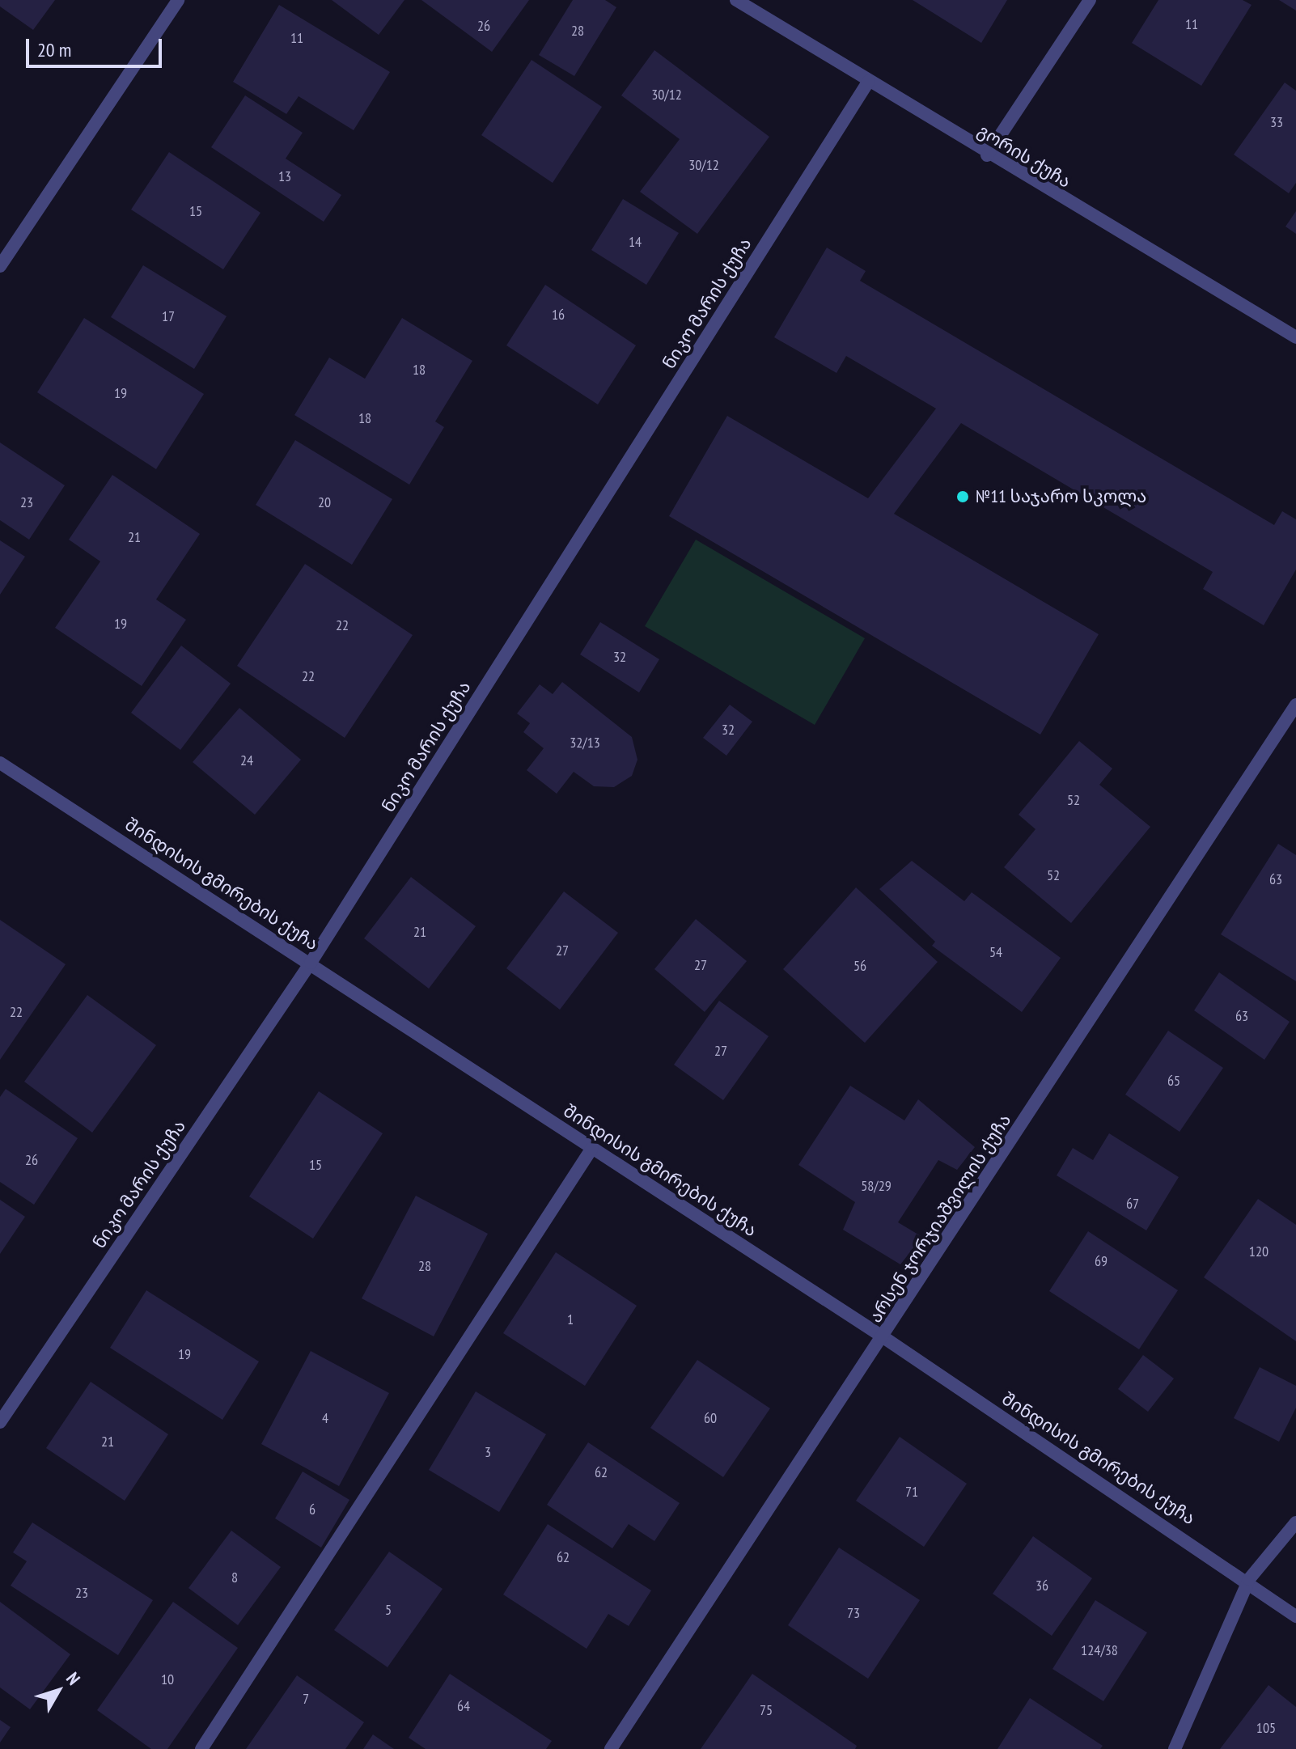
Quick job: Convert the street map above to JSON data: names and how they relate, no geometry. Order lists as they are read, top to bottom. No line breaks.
{"streets":{"street":["გორის ქუჩა","ნიკო მარის ქუჩა","შინდისის გმირების ქუჩა","არსენ ჯორჯიაშვილის ქუჩა"]},"crossings":[["გორის ქუჩა","ნიკო მარის ქუჩა"],["ნიკო მარის ქუჩა","შინდისის გმირების ქუჩა"],["შინდისის გმირების ქუჩა","არსენ ჯორჯიაშვილის ქუჩა"]],"places":["№11 საჯარო სკოლა"],"house_numbers":["11","26","28","11","30/12","33","30/12","13","15","14","16","17","18","19","18","23","20","21","19","22","32","22","32","32/13","24","52","52","63","21","27","54","27","56","22","63","27","65","26","15","58/29","67","120","69","28","1","19","4","60","21","3","62","71","6","62","8","36","23","5","73","124/38","10","7","64","75","105"],"scale_bar":"20 m","north":"top right"}
